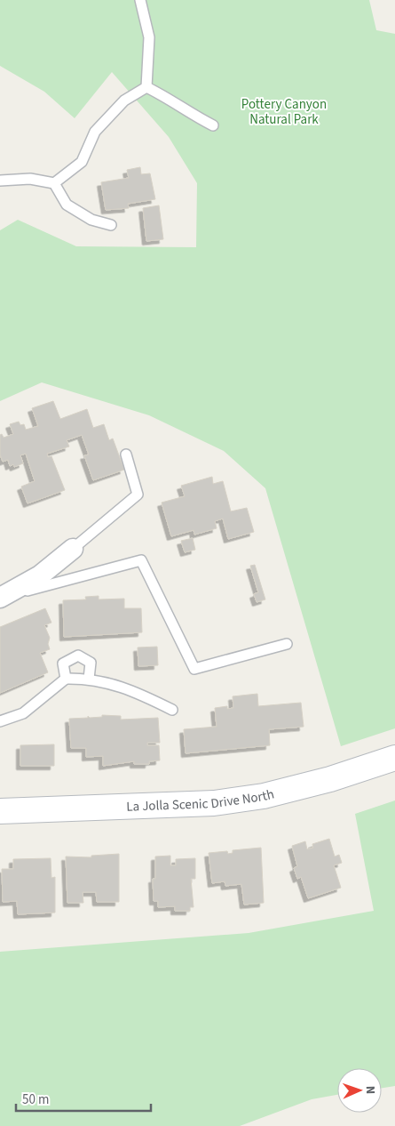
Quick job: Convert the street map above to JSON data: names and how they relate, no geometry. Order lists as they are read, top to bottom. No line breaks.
{"streets":{"main road":["La Jolla Scenic Drive North"]},"parks":["Pottery Canyon Natural Park"],"scale_bar":"50 m","north":"right"}
